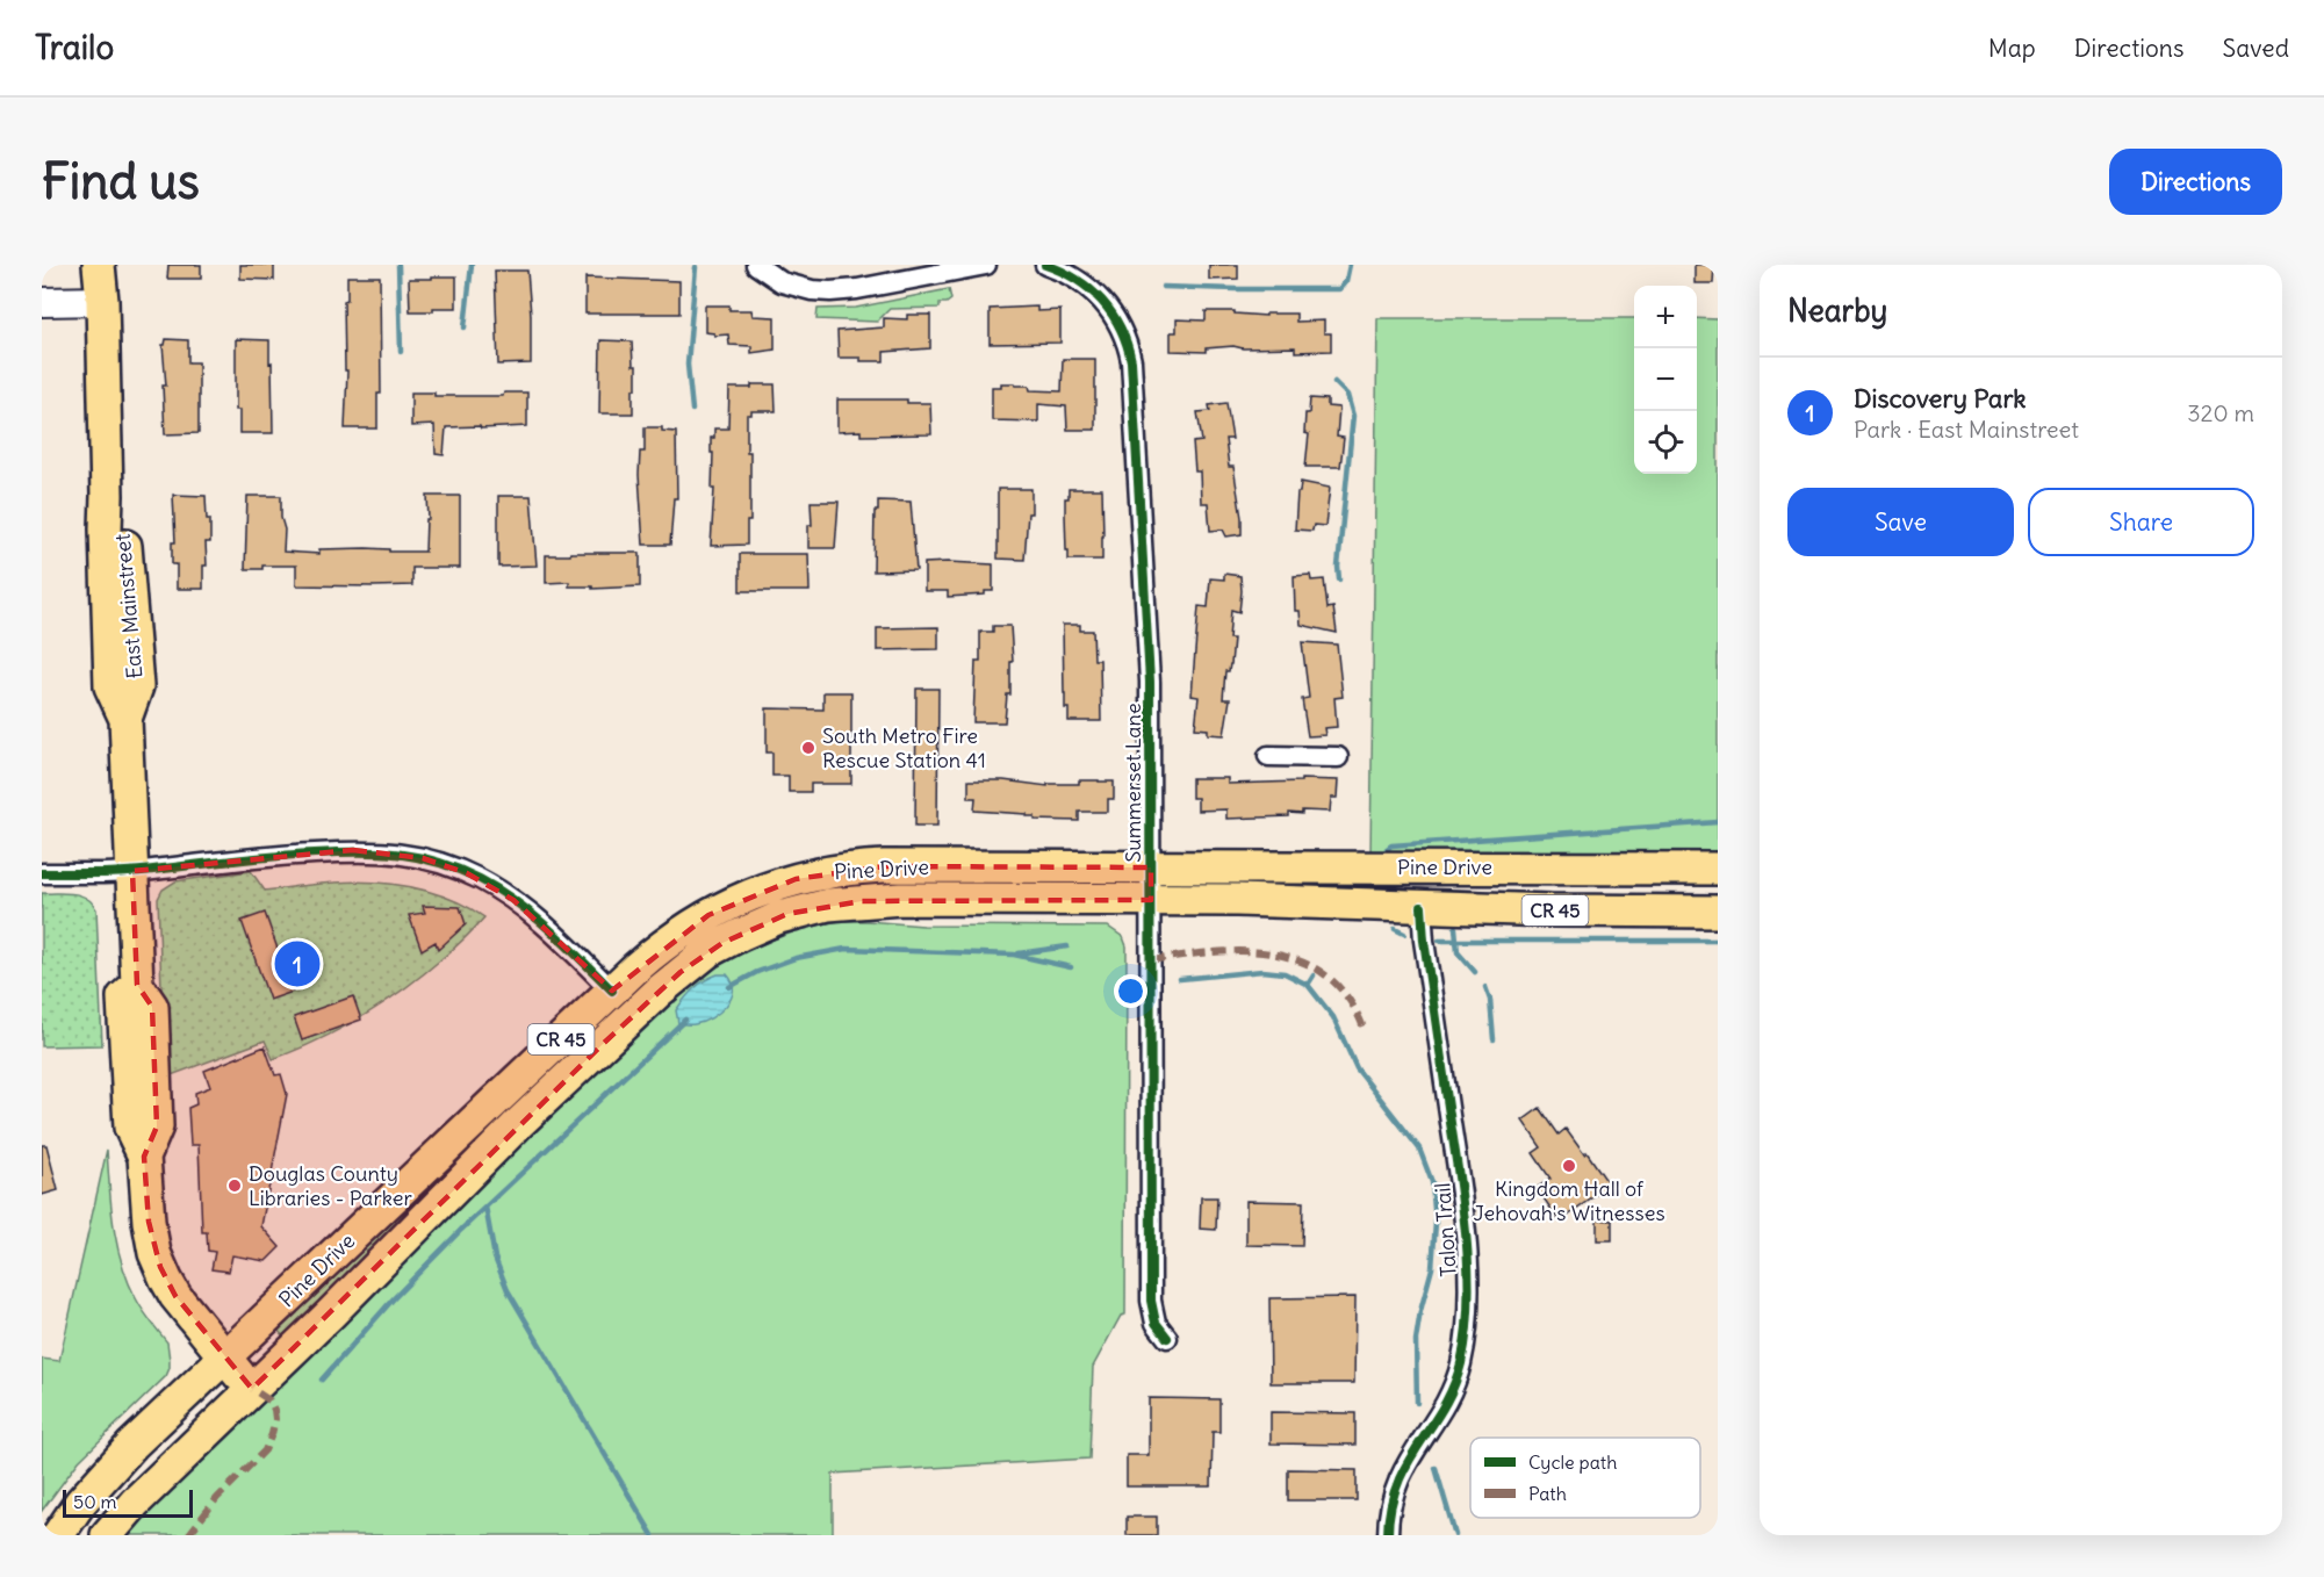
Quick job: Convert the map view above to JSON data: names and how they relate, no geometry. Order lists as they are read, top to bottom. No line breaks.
{"streets":{"main road":["East Mainstreet","Pine Drive","CR 45"],"street":["Summerset Lane","Talon Trail"]},"crossings":[["East Mainstreet","Pine Drive"],["Summerset Lane","Pine Drive"],["Pine Drive","Talon Trail"]],"places":["South Metro Fire Rescue Station 41","Kingdom Hall of Jehovah's Witnesses","Douglas County Libraries - Parker"],"legend":["Cycle path","Path"],"scale_bar":"50 m","page":{"header":"Trailo","nav":["Map","Directions","Saved"],"buttons":["Directions",["Save","Share"]],"title":"Find us","heading":"Nearby","map_buttons":["+","−"],"list":[{"mark":"1","name":"Discovery Park","note":"Park · East Mainstreet","value":"320 m"}],"pins":"1","scale":"50 m"}}
